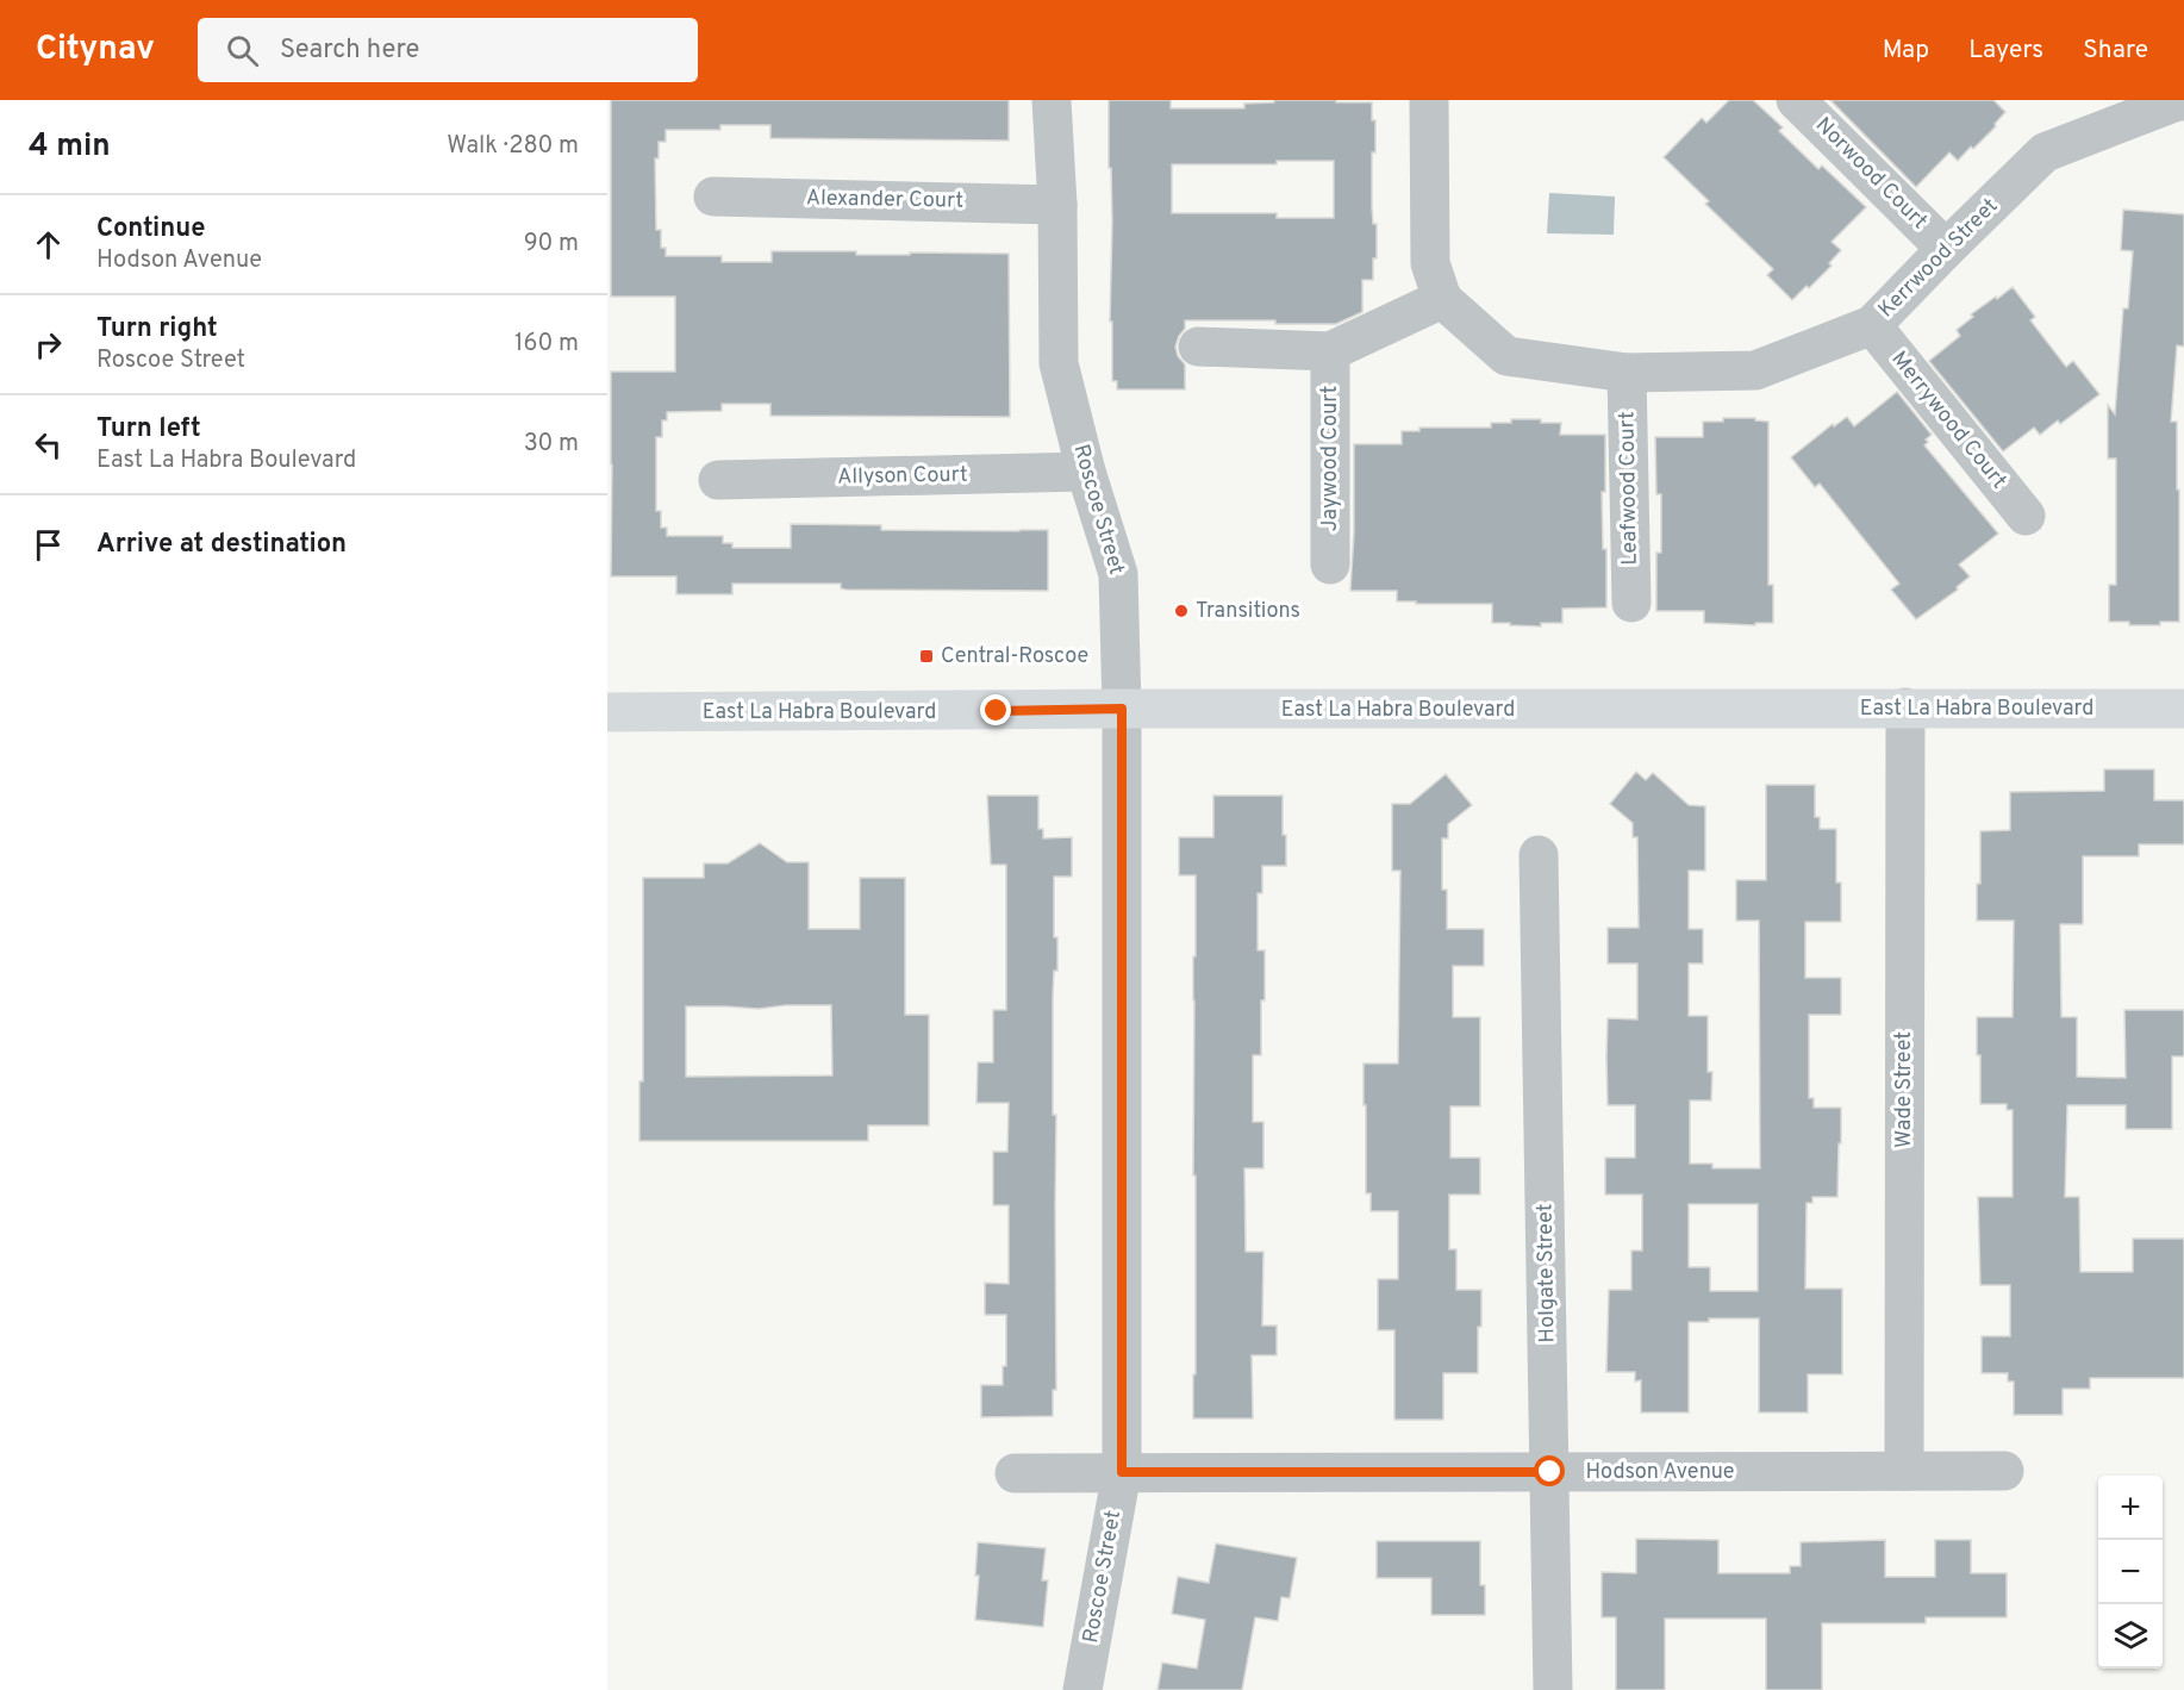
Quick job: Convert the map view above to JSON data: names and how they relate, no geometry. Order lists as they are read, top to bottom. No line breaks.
{"streets":{"main road":["East La Habra Boulevard"],"street":["Norwood Court","Alexander Court","Kerrwood Street","Merrywood Court","Jaywood Court","Allyson Court","Leafwood Court","Roscoe Street","Wade Street","Holgate Street","Hodson Avenue"]},"crossings":[["Norwood Court","Kerrwood Street"],["Alexander Court","Roscoe Street"],["Kerrwood Street","Merrywood Court"],["Kerrwood Street","Leafwood Court"],["Allyson Court","Roscoe Street"],["Roscoe Street","East La Habra Boulevard"],["Roscoe Street","Hodson Avenue"],["East La Habra Boulevard","Wade Street"],["Wade Street","Hodson Avenue"],["Holgate Street","Hodson Avenue"]],"places":{"other":["Transitions"],"transit":["Central-Roscoe"]},"page":{"header":"Citynav","search":"Search here","nav":["Map","Layers","Share"],"heading":["4 min","Walk · 280 m"],"list":[["Continue","Hodson Avenue","90 m"],["Turn right","Roscoe Street","160 m"],["Turn left","East La Habra Boulevard","30 m"],"Arrive at destination"],"map_buttons":["+","−"]}}
